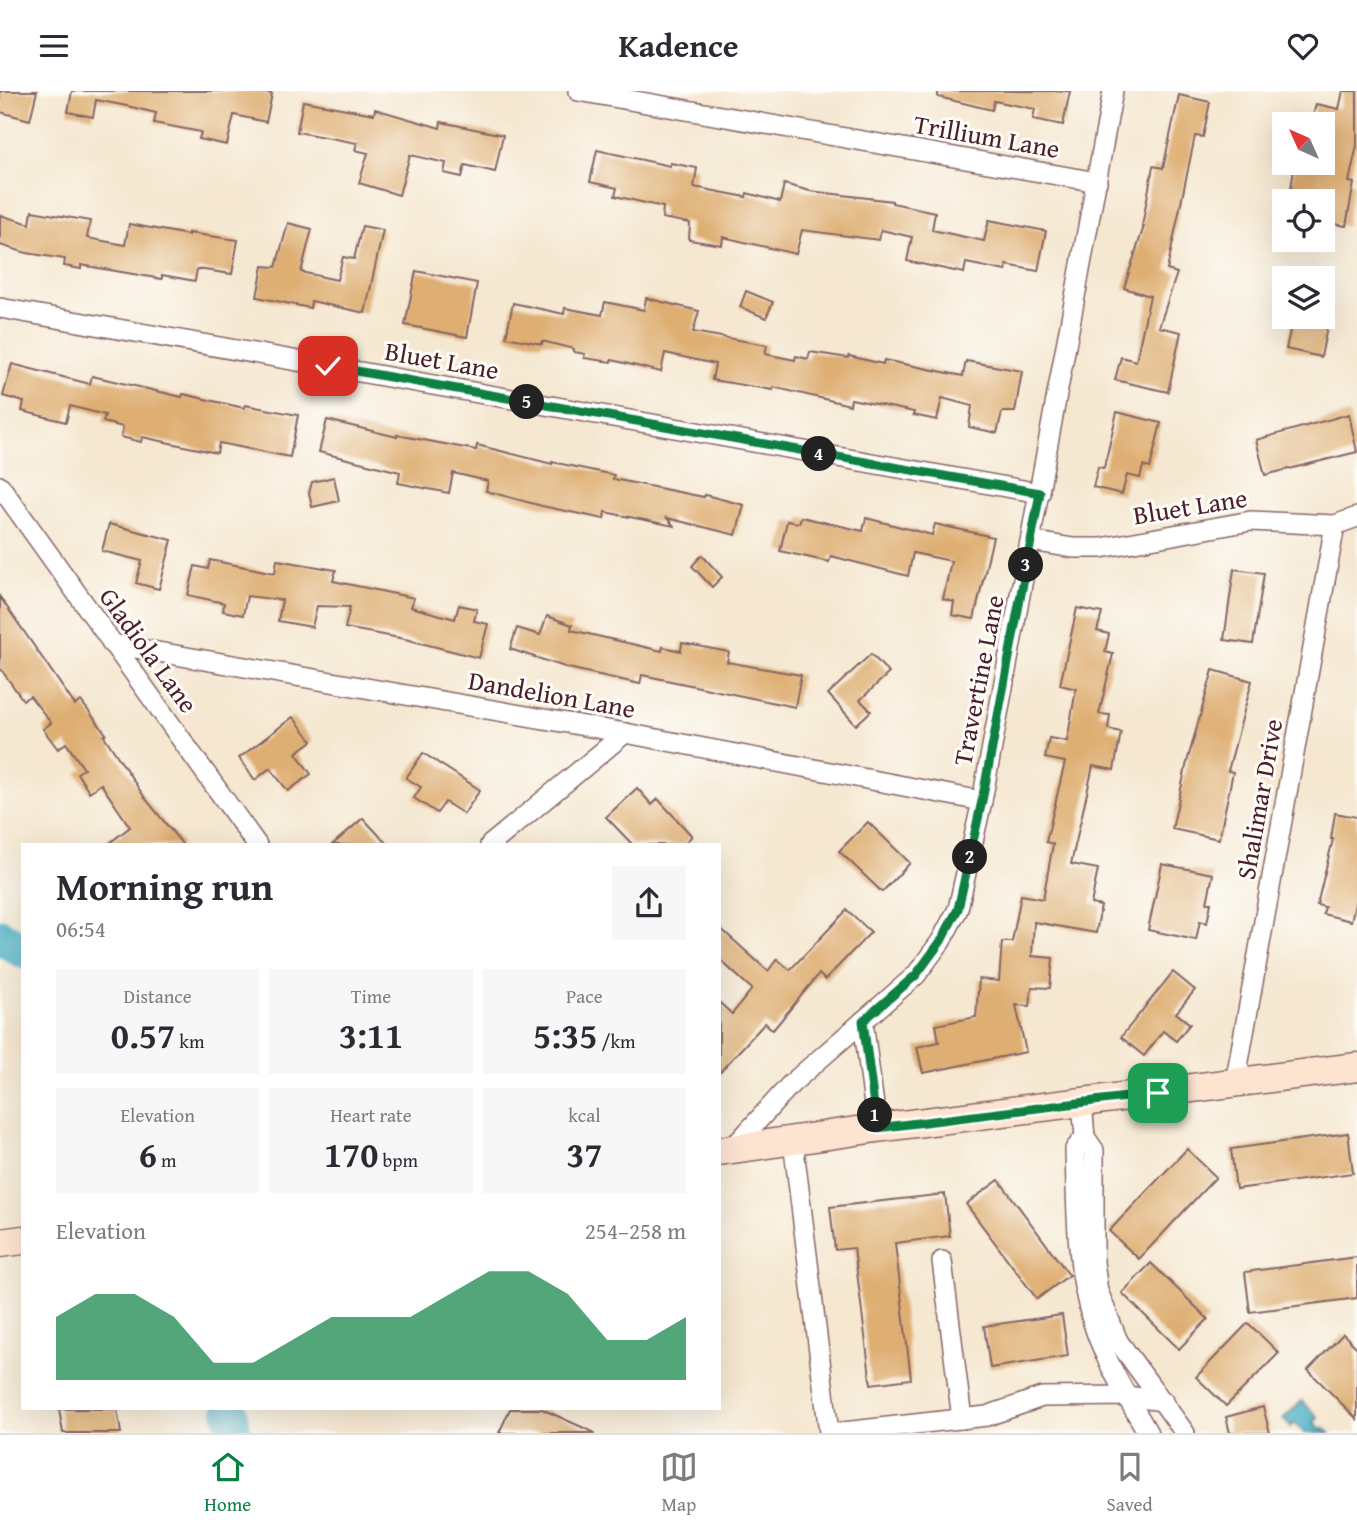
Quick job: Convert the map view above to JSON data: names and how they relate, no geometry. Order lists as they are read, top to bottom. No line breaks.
{"streets":{"street":["Trillium Lane","Bluet Lane","Gladiola Lane","Travertine Lane","Dandelion Lane","Shalimar Drive"]},"crossings":[["Trillium Lane","Travertine Lane"],["Bluet Lane","Travertine Lane"],["Bluet Lane","Shalimar Drive"],["Gladiola Lane","Dandelion Lane"],["Travertine Lane","Dandelion Lane"]],"north":"top left","page":{"header":"Kadence","pins":["5","4","3","2","1"],"heading":["Morning run","06:54"],"stats":[["Distance","0.57 km"],["Time","3:11"],["Pace","5:35 /km"],["Elevation","6 m"],["Heart rate","170 bpm"],["kcal","37"]],"chart":["Elevation","254–258 m"],"tabs":["Home","Map","Saved"]}}
